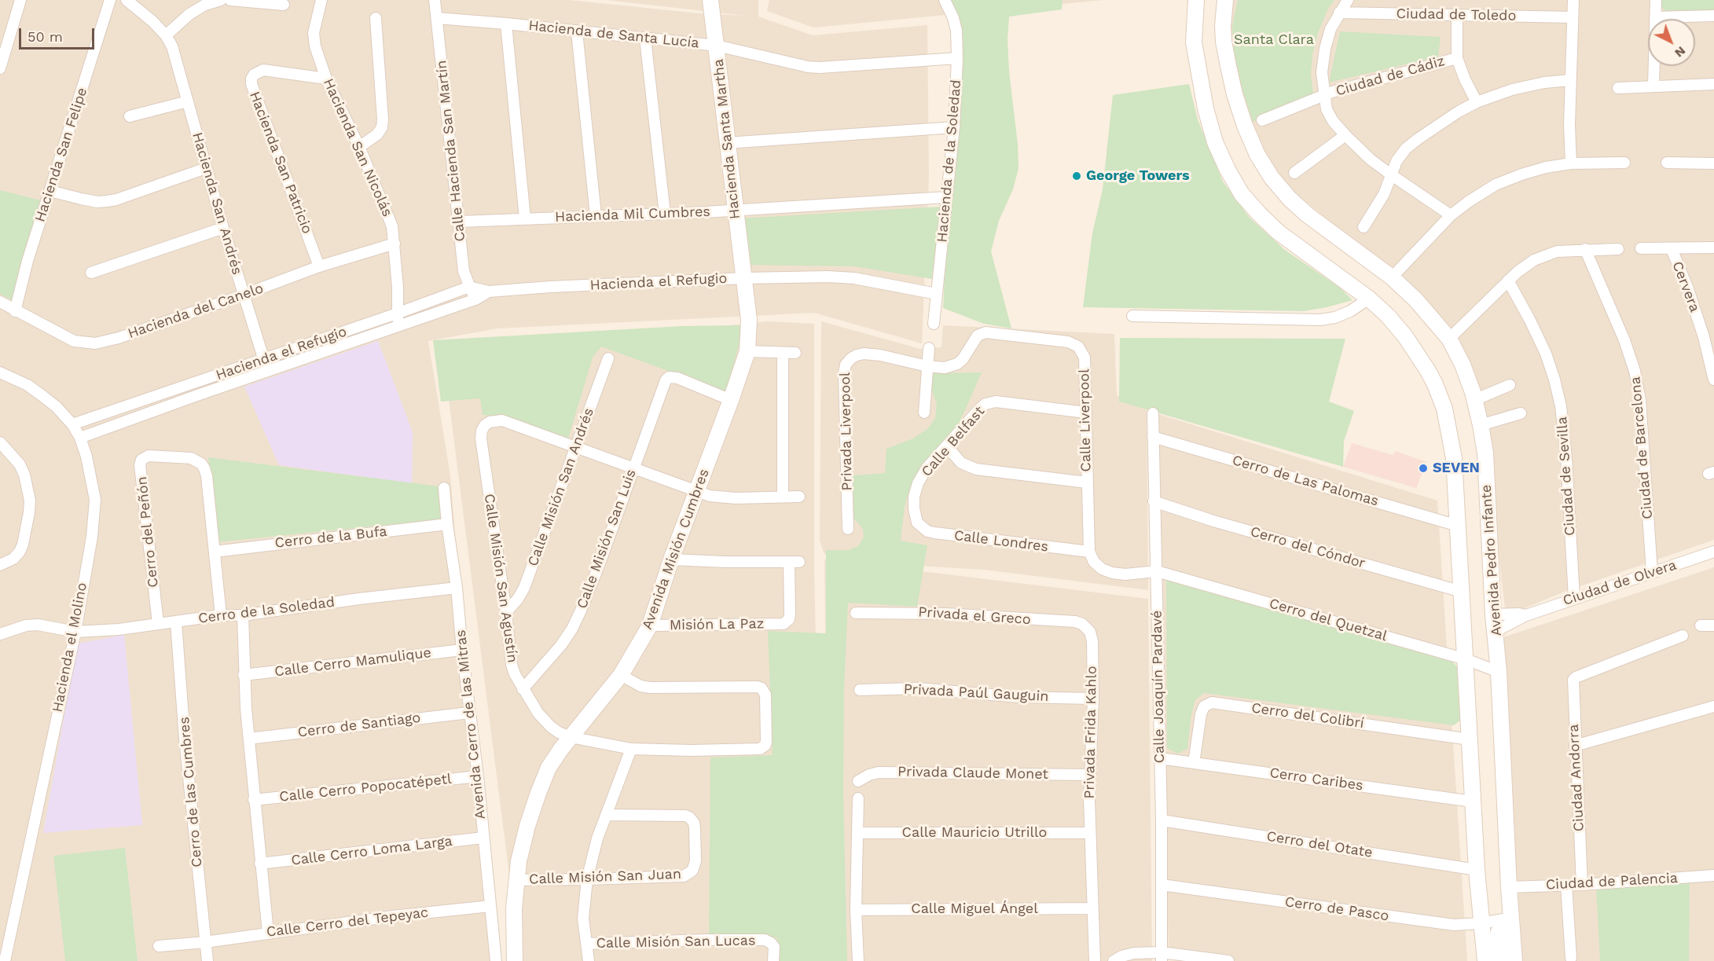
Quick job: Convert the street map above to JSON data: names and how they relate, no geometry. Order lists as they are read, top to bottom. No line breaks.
{"streets":{"main road":["Hacienda Santa Martha","Avenida Misión Cumbres","Avenida Pedro Infante"],"street":["Ciudad de Toledo","Hacienda de Santa Lucía","Ciudad de Cádiz","Hacienda San Nicolás","Calle Hacienda San Martín","Hacienda San Felipe","Hacienda de la Soledad","Hacienda San Patricio","Hacienda San Andrés","Hacienda Mil Cumbres","Hacienda el Refugio","Cervera","Hacienda del Canelo","Calle Liverpool","Privada Liverpool","Calle Belfast","Ciudad de Barcelona","Ciudad de Sevilla","Cerro de Las Palomas","Calle Misión San Andrés","Cerro del Peñón","Cerro de la Bufa","Calle Misión San Luis","Calle Londres","Cerro del Cóndor","Calle Misión San Agustín","Ciudad de Olvera","Cerro de la Soledad","Privada el Greco","Cerro del Quetzal","Misión La Paz","Hacienda el Molino","Calle Cerro Mamulique","Calle Joaquín Pardavé","Privada Paúl Gauguin","Cerro del Colibrí","Avenida Cerro de las Mitras","Cerro de Santiago","Privada Frida Kahlo","Privada Claude Monet","Ciudad Andorra","Cerro Caribes","Calle Cerro Popocatépetl","Cerro de las Cumbres","Calle Mauricio Utrillo","Cerro del Otate","Calle Cerro Loma Larga","Calle Misión San Juan","Ciudad de Palencia","Calle Miguel Ángel","Cerro de Pasco","Calle Cerro del Tepeyac","Calle Misión San Lucas"]},"crossings":[["Ciudad de Toledo","Ciudad de Cádiz"],["Hacienda de Santa Lucía","Hacienda Santa Martha"],["Hacienda de Santa Lucía","Calle Hacienda San Martín"],["Hacienda de Santa Lucía","Hacienda de la Soledad"],["Hacienda Santa Martha","Hacienda Mil Cumbres"],["Hacienda Santa Martha","Hacienda el Refugio"],["Hacienda Santa Martha","Avenida Misión Cumbres"],["Hacienda San Nicolás","Hacienda San Patricio"],["Hacienda San Nicolás","Hacienda el Refugio"],["Hacienda San Nicolás","Hacienda del Canelo"],["Calle Hacienda San Martín","Hacienda Mil Cumbres"],["Calle Hacienda San Martín","Hacienda el Refugio"],["Hacienda San Felipe","Hacienda del Canelo"],["Hacienda de la Soledad","Hacienda Mil Cumbres"],["Hacienda de la Soledad","Hacienda el Refugio"],["Hacienda San Patricio","Hacienda del Canelo"],["Hacienda San Andrés","Hacienda el Refugio"],["Hacienda San Andrés","Hacienda del Canelo"],["Hacienda el Refugio","Avenida Misión Cumbres"],["Hacienda el Refugio","Hacienda el Molino"],["Calle Liverpool","Privada Liverpool"],["Calle Liverpool","Calle Belfast"],["Calle Liverpool","Calle Londres"],["Calle Belfast","Calle Londres"],["Ciudad de Barcelona","Ciudad de Olvera"],["Ciudad de Sevilla","Ciudad de Olvera"],["Cerro de Las Palomas","Calle Joaquín Pardavé"],["Calle Misión San Andrés","Calle Misión San Agustín"],["Cerro del Peñón","Cerro de la Bufa"],["Cerro del Peñón","Cerro de la Soledad"],["Cerro de la Bufa","Avenida Cerro de las Mitras"],["Calle Misión San Luis","Avenida Misión Cumbres"],["Calle Misión San Luis","Calle Misión San Agustín"],["Cerro del Cóndor","Calle Joaquín Pardavé"],["Avenida Misión Cumbres","Calle Misión San Agustín"],["Avenida Misión Cumbres","Misión La Paz"],["Avenida Misión Cumbres","Calle Misión San Juan"],["Avenida Pedro Infante","Ciudad de Olvera"],["Avenida Pedro Infante","Cerro del Quetzal"],["Avenida Pedro Infante","Ciudad de Palencia"],["Avenida Pedro Infante","Cerro de Pasco"],["Cerro de la Soledad","Hacienda el Molino"],["Cerro de la Soledad","Avenida Cerro de las Mitras"],["Cerro de la Soledad","Cerro de las Cumbres"],["Privada el Greco","Privada Frida Kahlo"],["Cerro del Quetzal","Calle Joaquín Pardavé"],["Calle Cerro Mamulique","Avenida Cerro de las Mitras"],["Calle Joaquín Pardavé","Cerro Caribes"],["Calle Joaquín Pardavé","Cerro del Otate"],["Calle Joaquín Pardavé","Cerro de Pasco"],["Privada Paúl Gauguin","Privada Frida Kahlo"],["Cerro del Colibrí","Cerro Caribes"],["Avenida Cerro de las Mitras","Cerro de Santiago"],["Avenida Cerro de las Mitras","Calle Cerro Popocatépetl"],["Avenida Cerro de las Mitras","Calle Cerro Loma Larga"],["Avenida Cerro de las Mitras","Calle Cerro del Tepeyac"],["Privada Frida Kahlo","Privada Claude Monet"],["Privada Frida Kahlo","Calle Mauricio Utrillo"],["Privada Frida Kahlo","Calle Miguel Ángel"],["Ciudad Andorra","Ciudad de Palencia"],["Cerro de las Cumbres","Calle Cerro del Tepeyac"]],"parks":["Santa Clara"],"places":["George Towers","SEVEN"],"scale_bar":"50 m","north":"bottom right"}
